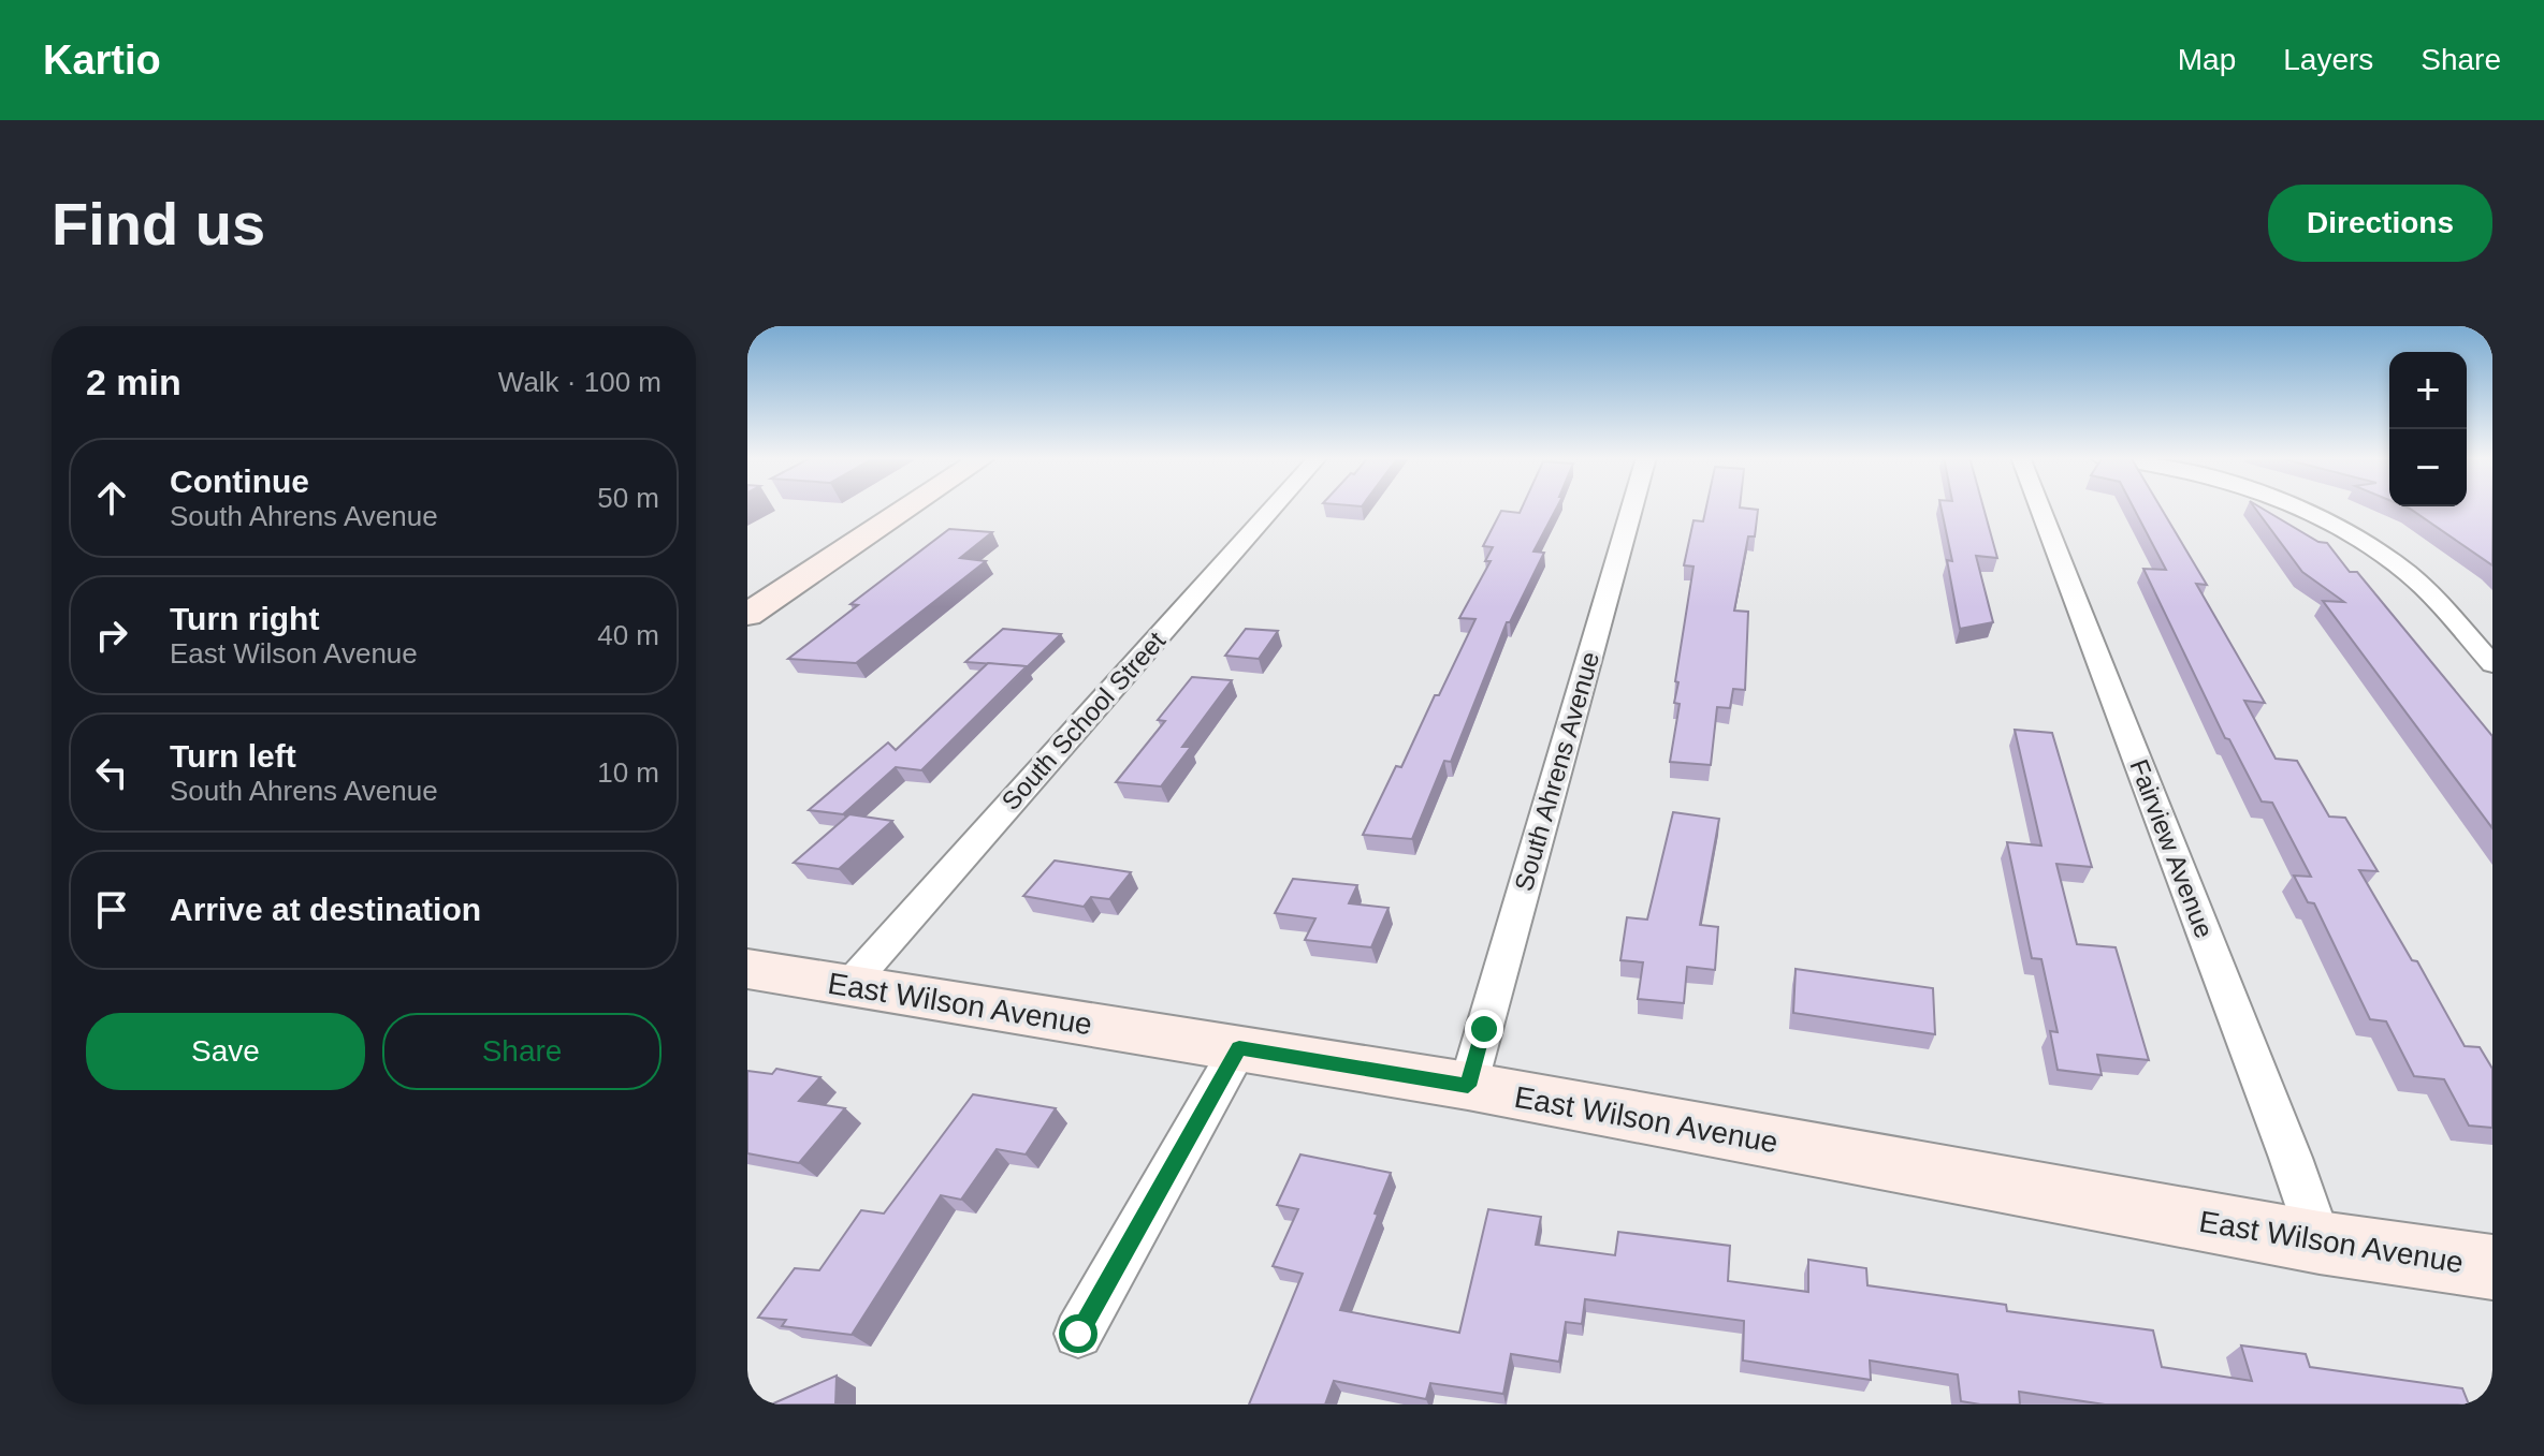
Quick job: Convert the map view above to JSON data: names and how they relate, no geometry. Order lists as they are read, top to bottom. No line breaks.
{"streets":{"street":["South School Street","South Ahrens Avenue","Fairview Avenue","East Wilson Avenue"]},"crossings":[["South School Street","East Wilson Avenue"],["South Ahrens Avenue","East Wilson Avenue"],["Fairview Avenue","East Wilson Avenue"]],"page":{"header":"Kartio","nav":["Map","Layers","Share"],"buttons":["Directions",["Save","Share"]],"title":"Find us","heading":["2 min","Walk · 100 m"],"map_buttons":["+","−"],"list":[["Continue","South Ahrens Avenue","50 m"],["Turn right","East Wilson Avenue","40 m"],["Turn left","South Ahrens Avenue","10 m"],"Arrive at destination"]}}
